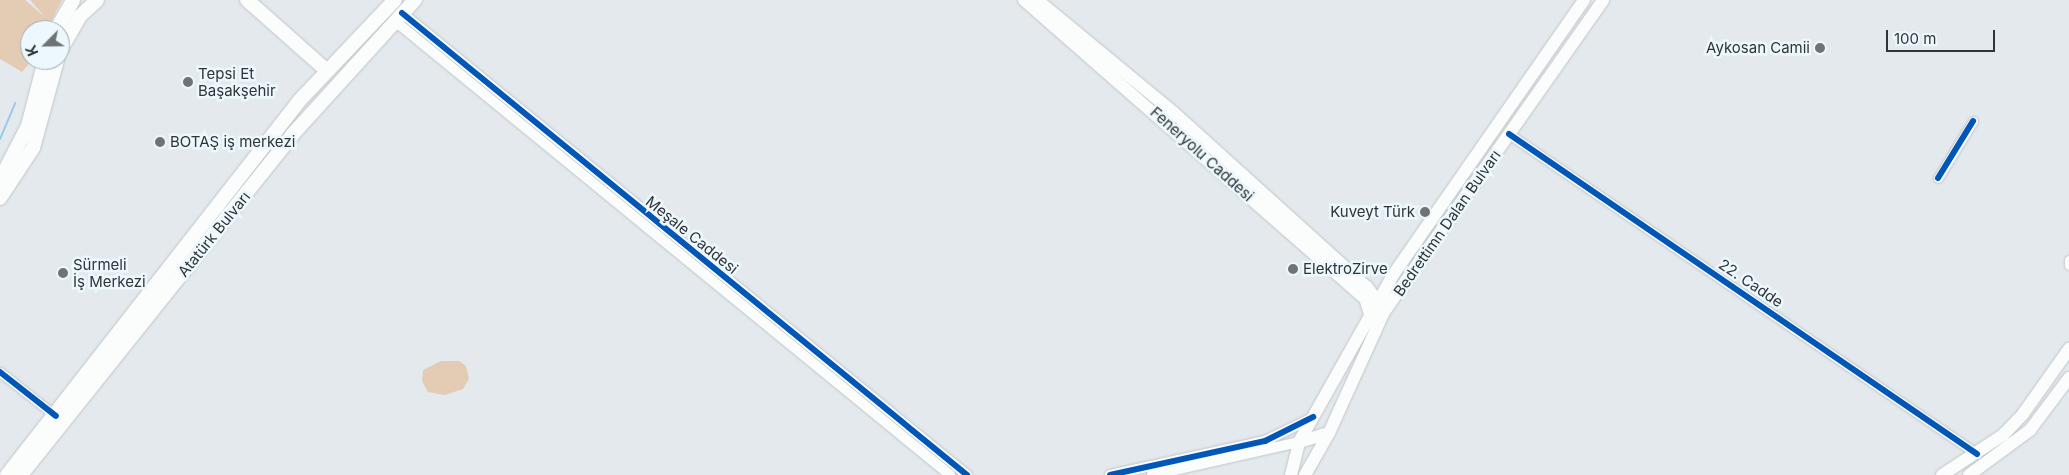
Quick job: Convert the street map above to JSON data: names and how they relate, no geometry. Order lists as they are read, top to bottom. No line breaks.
{"streets":{"main road":["Feneryolu Caddesi","Bedrettimn Dalan Bulvarı","Atatürk Bulvarı"],"street":["Meşale Caddesi","22. Cadde"]},"crossings":[["Feneryolu Caddesi","Bedrettimn Dalan Bulvarı"],["Bedrettimn Dalan Bulvarı","22. Cadde"],["Atatürk Bulvarı","Meşale Caddesi"]],"places":["Aykosan Camii","Tepsi Et Başakşehir","BOTAŞ iş merkezi","Kuveyt Türk","ElektroZirve","Sürmeli İş Merkezi"],"scale_bar":"100 m","north":"bottom left"}
